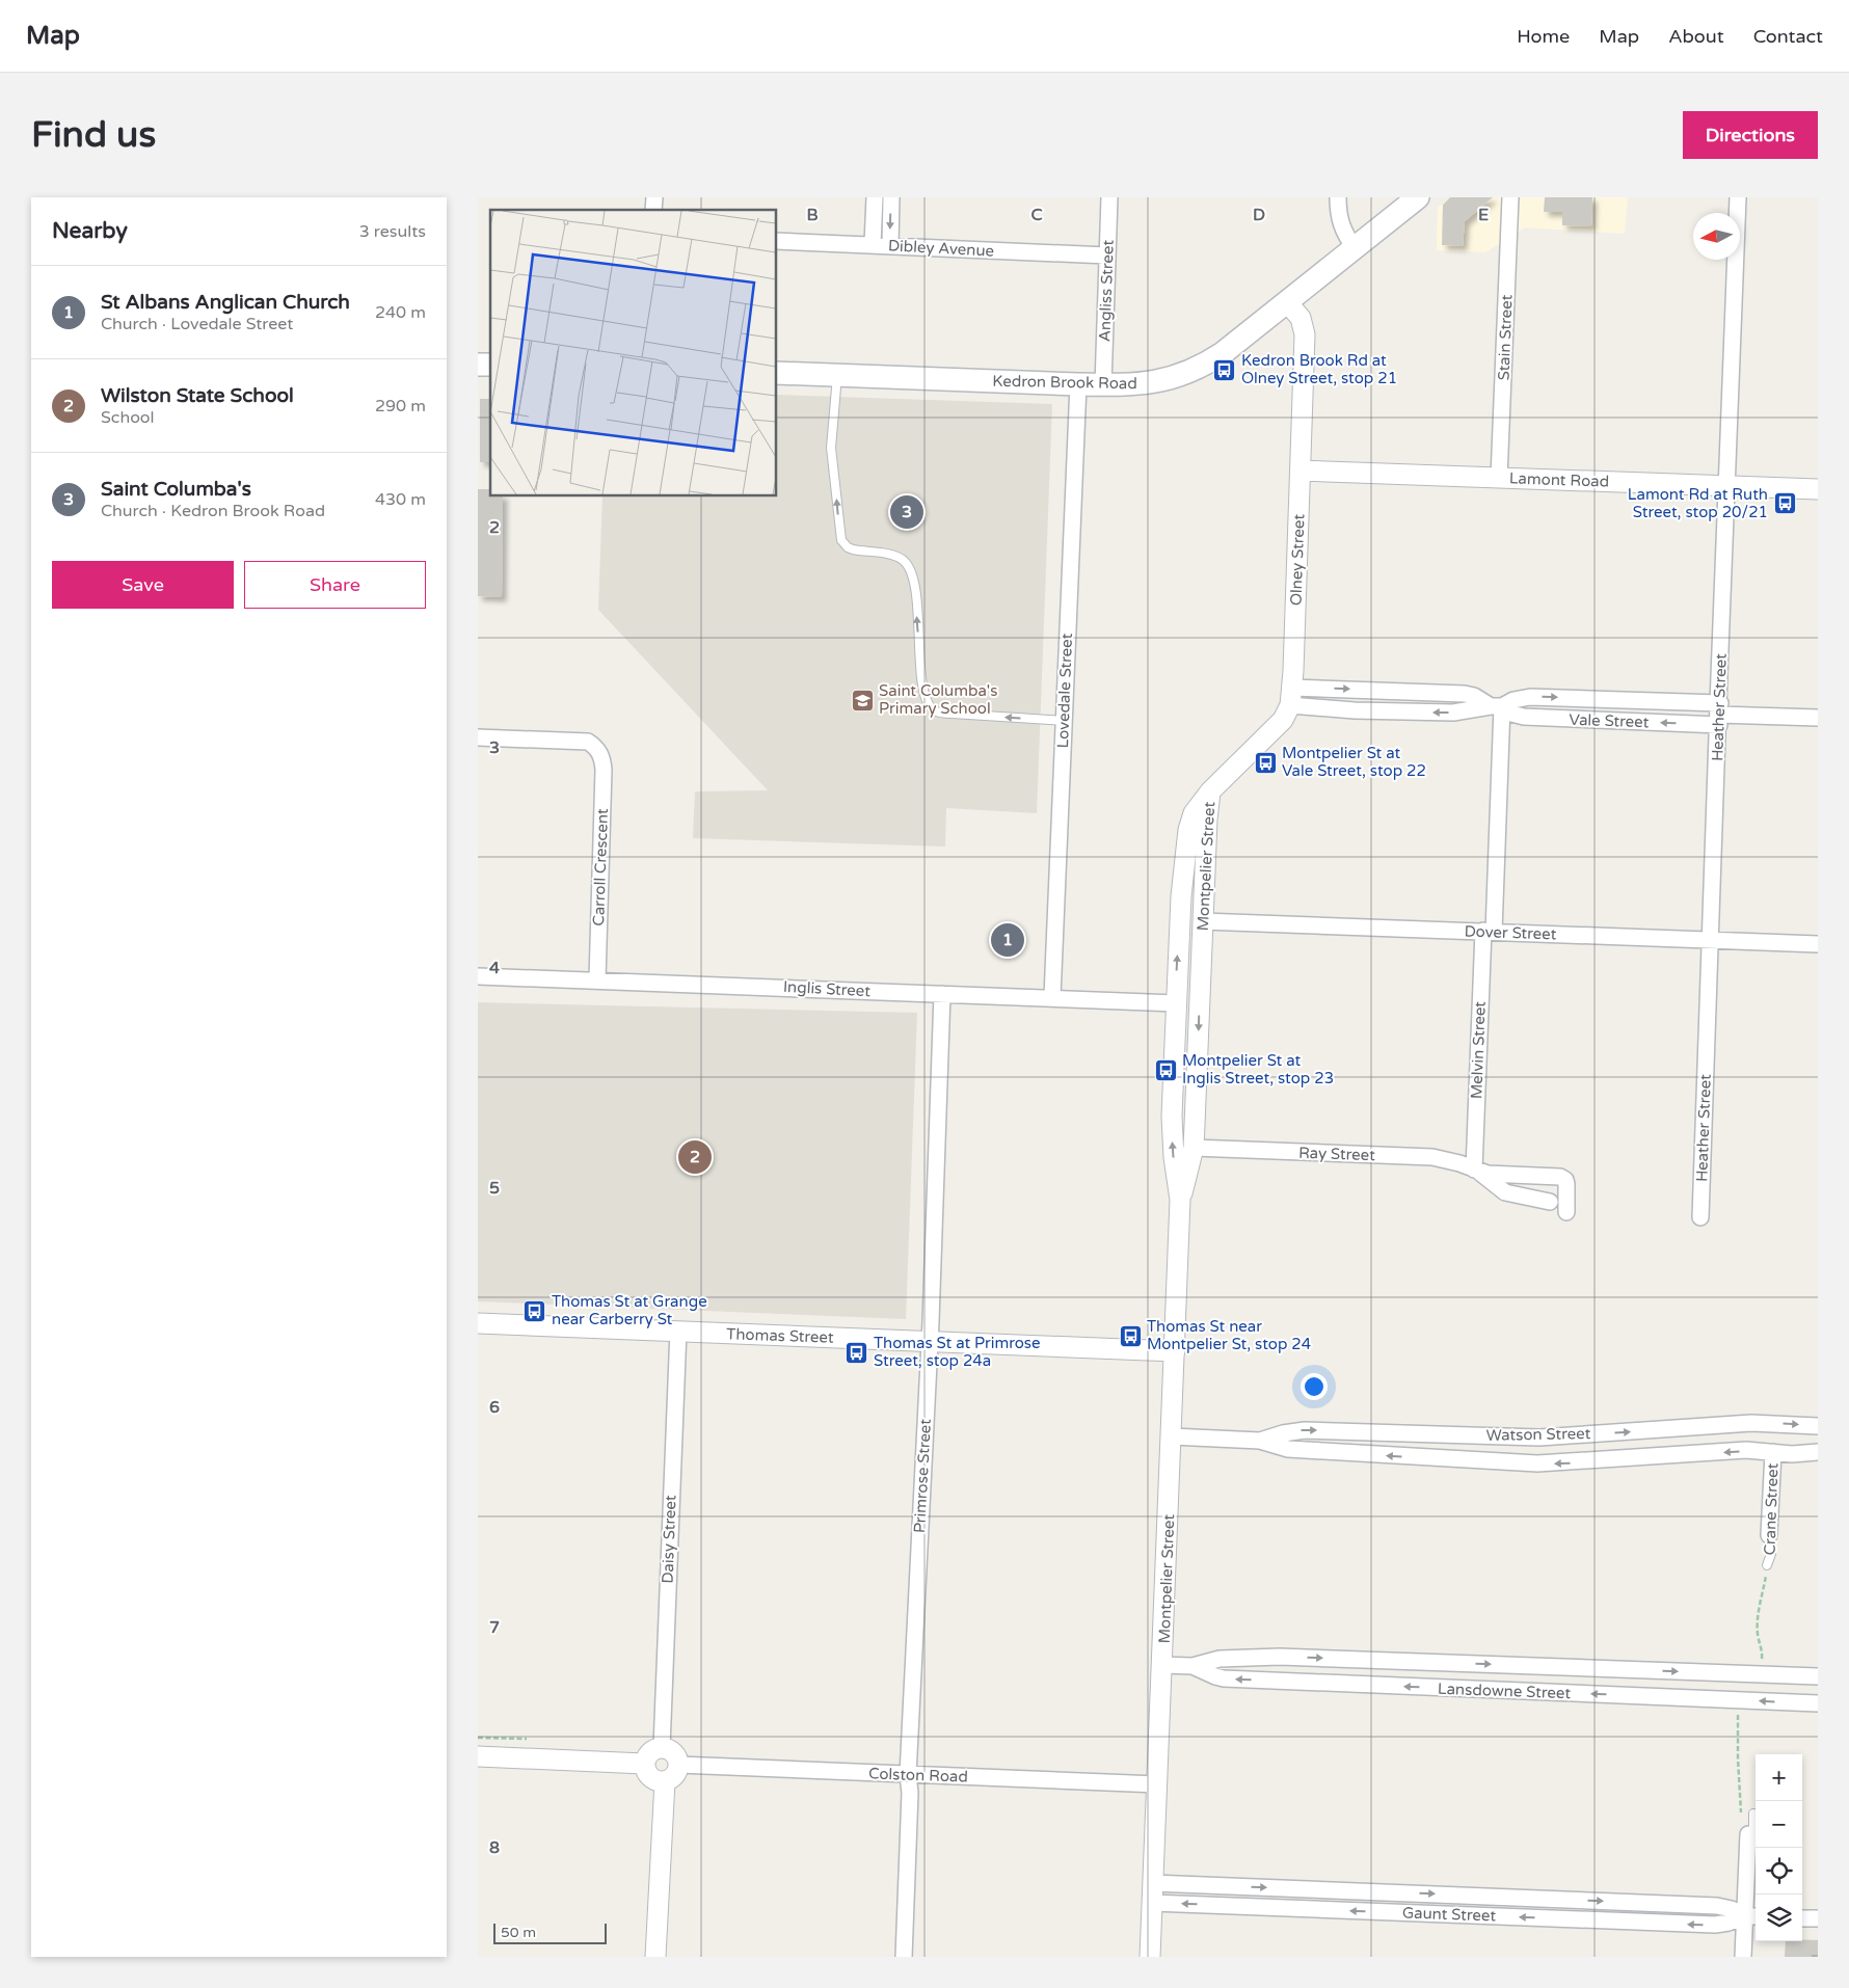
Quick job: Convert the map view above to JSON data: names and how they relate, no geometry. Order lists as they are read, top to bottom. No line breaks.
{"streets":{"main road":["Kedron Brook Road"],"street":["Dibley Avenue","Angliss Street","Stain Street","Lamont Road","Olney Street","Lovedale Street","Heather Street","Vale Street","Montpelier Street","Carroll Crescent","Dover Street","Inglis Street","Melvin Street","Ray Street","Thomas Street","Watson Street","Primrose Street","Crane Street","Daisy Street","Lansdowne Street","Colston Road","Gaunt Street"]},"crossings":[["Dibley Avenue","Angliss Street"],["Angliss Street","Kedron Brook Road"],["Stain Street","Lamont Road"],["Kedron Brook Road","Olney Street"],["Kedron Brook Road","Lovedale Street"],["Lamont Road","Olney Street"],["Lamont Road","Heather Street"],["Olney Street","Vale Street"],["Olney Street","Montpelier Street"],["Lovedale Street","Inglis Street"],["Heather Street","Vale Street"],["Heather Street","Dover Street"],["Vale Street","Melvin Street"],["Montpelier Street","Dover Street"],["Montpelier Street","Inglis Street"],["Montpelier Street","Ray Street"],["Montpelier Street","Thomas Street"],["Montpelier Street","Watson Street"],["Montpelier Street","Lansdowne Street"],["Montpelier Street","Colston Road"],["Montpelier Street","Gaunt Street"],["Carroll Crescent","Inglis Street"],["Dover Street","Melvin Street"],["Inglis Street","Primrose Street"],["Melvin Street","Ray Street"],["Thomas Street","Primrose Street"],["Thomas Street","Daisy Street"],["Watson Street","Crane Street"],["Primrose Street","Colston Road"],["Daisy Street","Colston Road"]],"places":{"bus stop":["Kedron Brook Rd at Olney Street, stop 21","Lamont Rd at Ruth Street, stop 20/21","Montpelier St at Vale Street, stop 22","Montpelier St at Inglis Street, stop 23","Thomas St at Grange near Carberry St","Thomas St near Montpelier St, stop 24","Thomas St at Primrose Street, stop 24a"],"school or university":["Saint Columba's Primary School"]},"scale_bar":"50 m","north":"left","page":{"header":"Map","nav":["Home","Map","About","Contact"],"buttons":["Directions",["Save","Share"]],"title":"Find us","heading":["Nearby","3 results"],"list":[{"mark":"1","name":"St Albans Anglican Church","note":"Church · Lovedale Street","value":"240 m"},{"mark":"2","name":"Wilston State School","note":"School","value":"290 m"},{"mark":"3","name":"Saint Columba's","note":"Church · Kedron Brook Road","value":"430 m"}],"pins":["3","1","2"],"map_buttons":["+","−"],"scale":"50 m"},"grid":{"columns":["B","C","D","E"],"rows":["2","3","4","5","6","7","8"]}}
